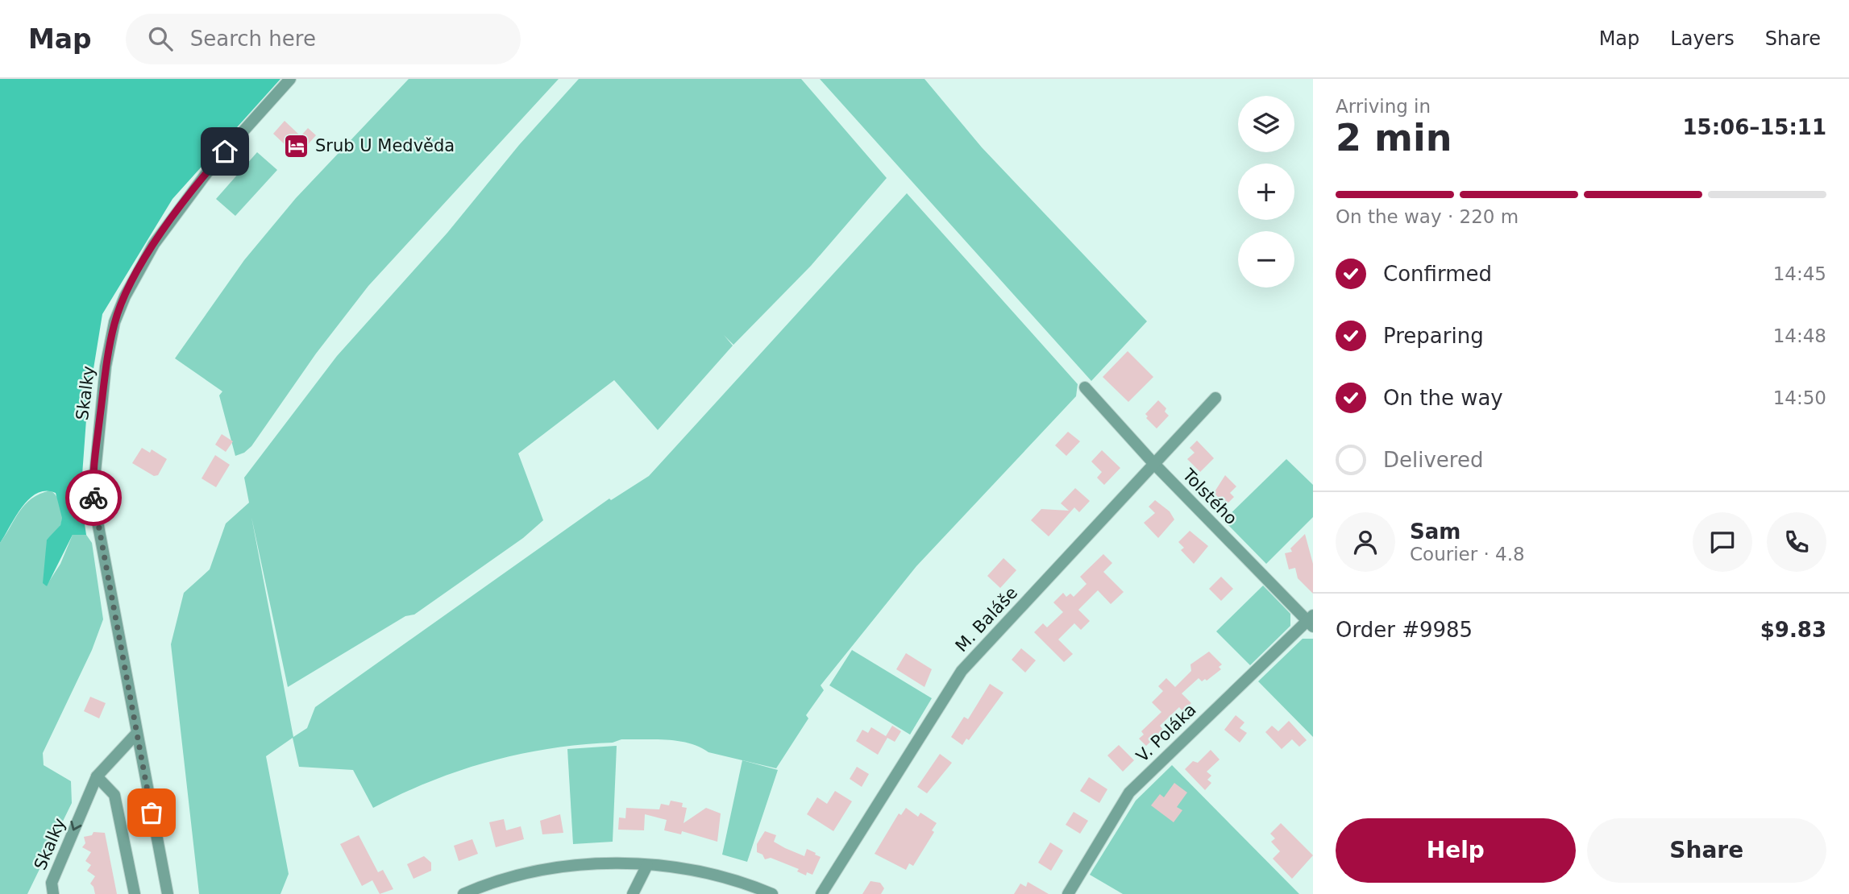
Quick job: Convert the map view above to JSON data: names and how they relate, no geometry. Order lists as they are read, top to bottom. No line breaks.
{"streets":{"street":["Skalky","Tolstého","M. Baláše","V. Poláka"]},"crossings":[["Tolstého","M. Baláše"],["Tolstého","V. Poláka"]],"places":{"hotel":["Srub U Medvěda"]},"page":{"header":"Map","search":"Search here","nav":["Map","Layers","Share"],"heading":["2 min","Arriving in","15:06–15:11"],"panel":["Sam","Courier · 4.8","Order #9985","$9.83"],"map_buttons":["+","−"],"bar":"On the way · 220 m","list":[["Confirmed","14:45"],["Preparing","14:48"],["On the way","14:50"],"Delivered"],"buttons":["Help","Share"]}}
